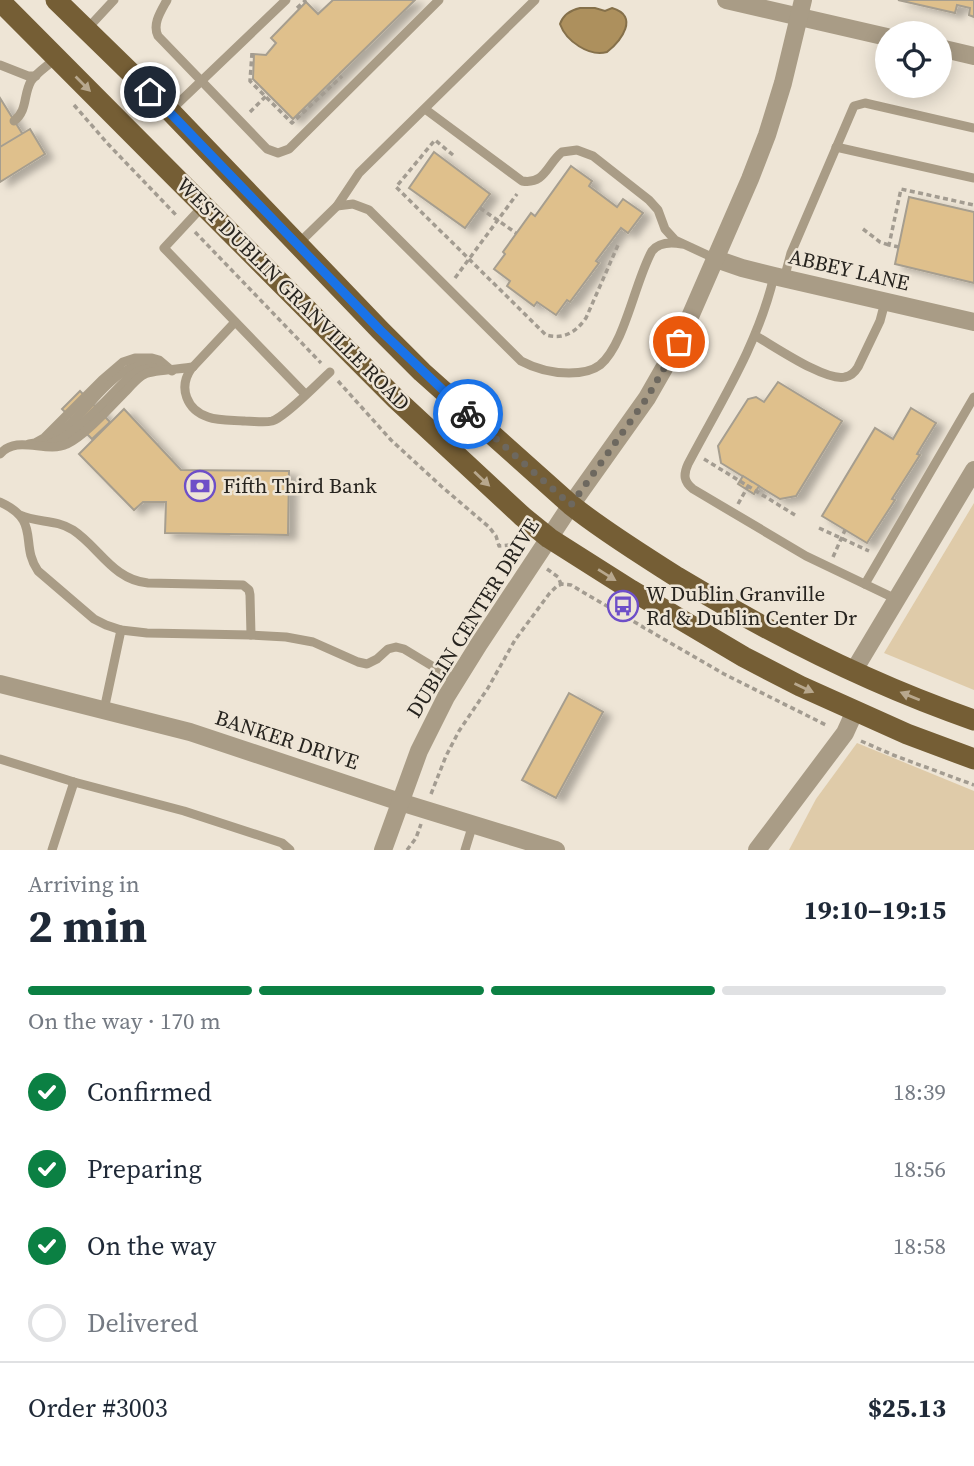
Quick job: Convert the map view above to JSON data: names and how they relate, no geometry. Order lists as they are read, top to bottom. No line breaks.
{"streets":{"main road":["WEST DUBLIN GRANVILLE ROAD"],"street":["ABBEY LANE","DUBLIN CENTER DRIVE","BANKER DRIVE"]},"crossings":[["ABBEY LANE","DUBLIN CENTER DRIVE"],["WEST DUBLIN GRANVILLE ROAD","DUBLIN CENTER DRIVE"],["DUBLIN CENTER DRIVE","BANKER DRIVE"]],"places":{"bank":["Fifth Third Bank"],"bus stop":["W Dublin Granville Rd & Dublin Center Dr"]},"page":{"heading":["2 min","Arriving in","19:10–19:15"],"panel":["Order #3003","$25.13"],"bar":"On the way · 170 m","list":[["Confirmed","18:39"],["Preparing","18:56"],["On the way","18:58"],"Delivered"]}}
